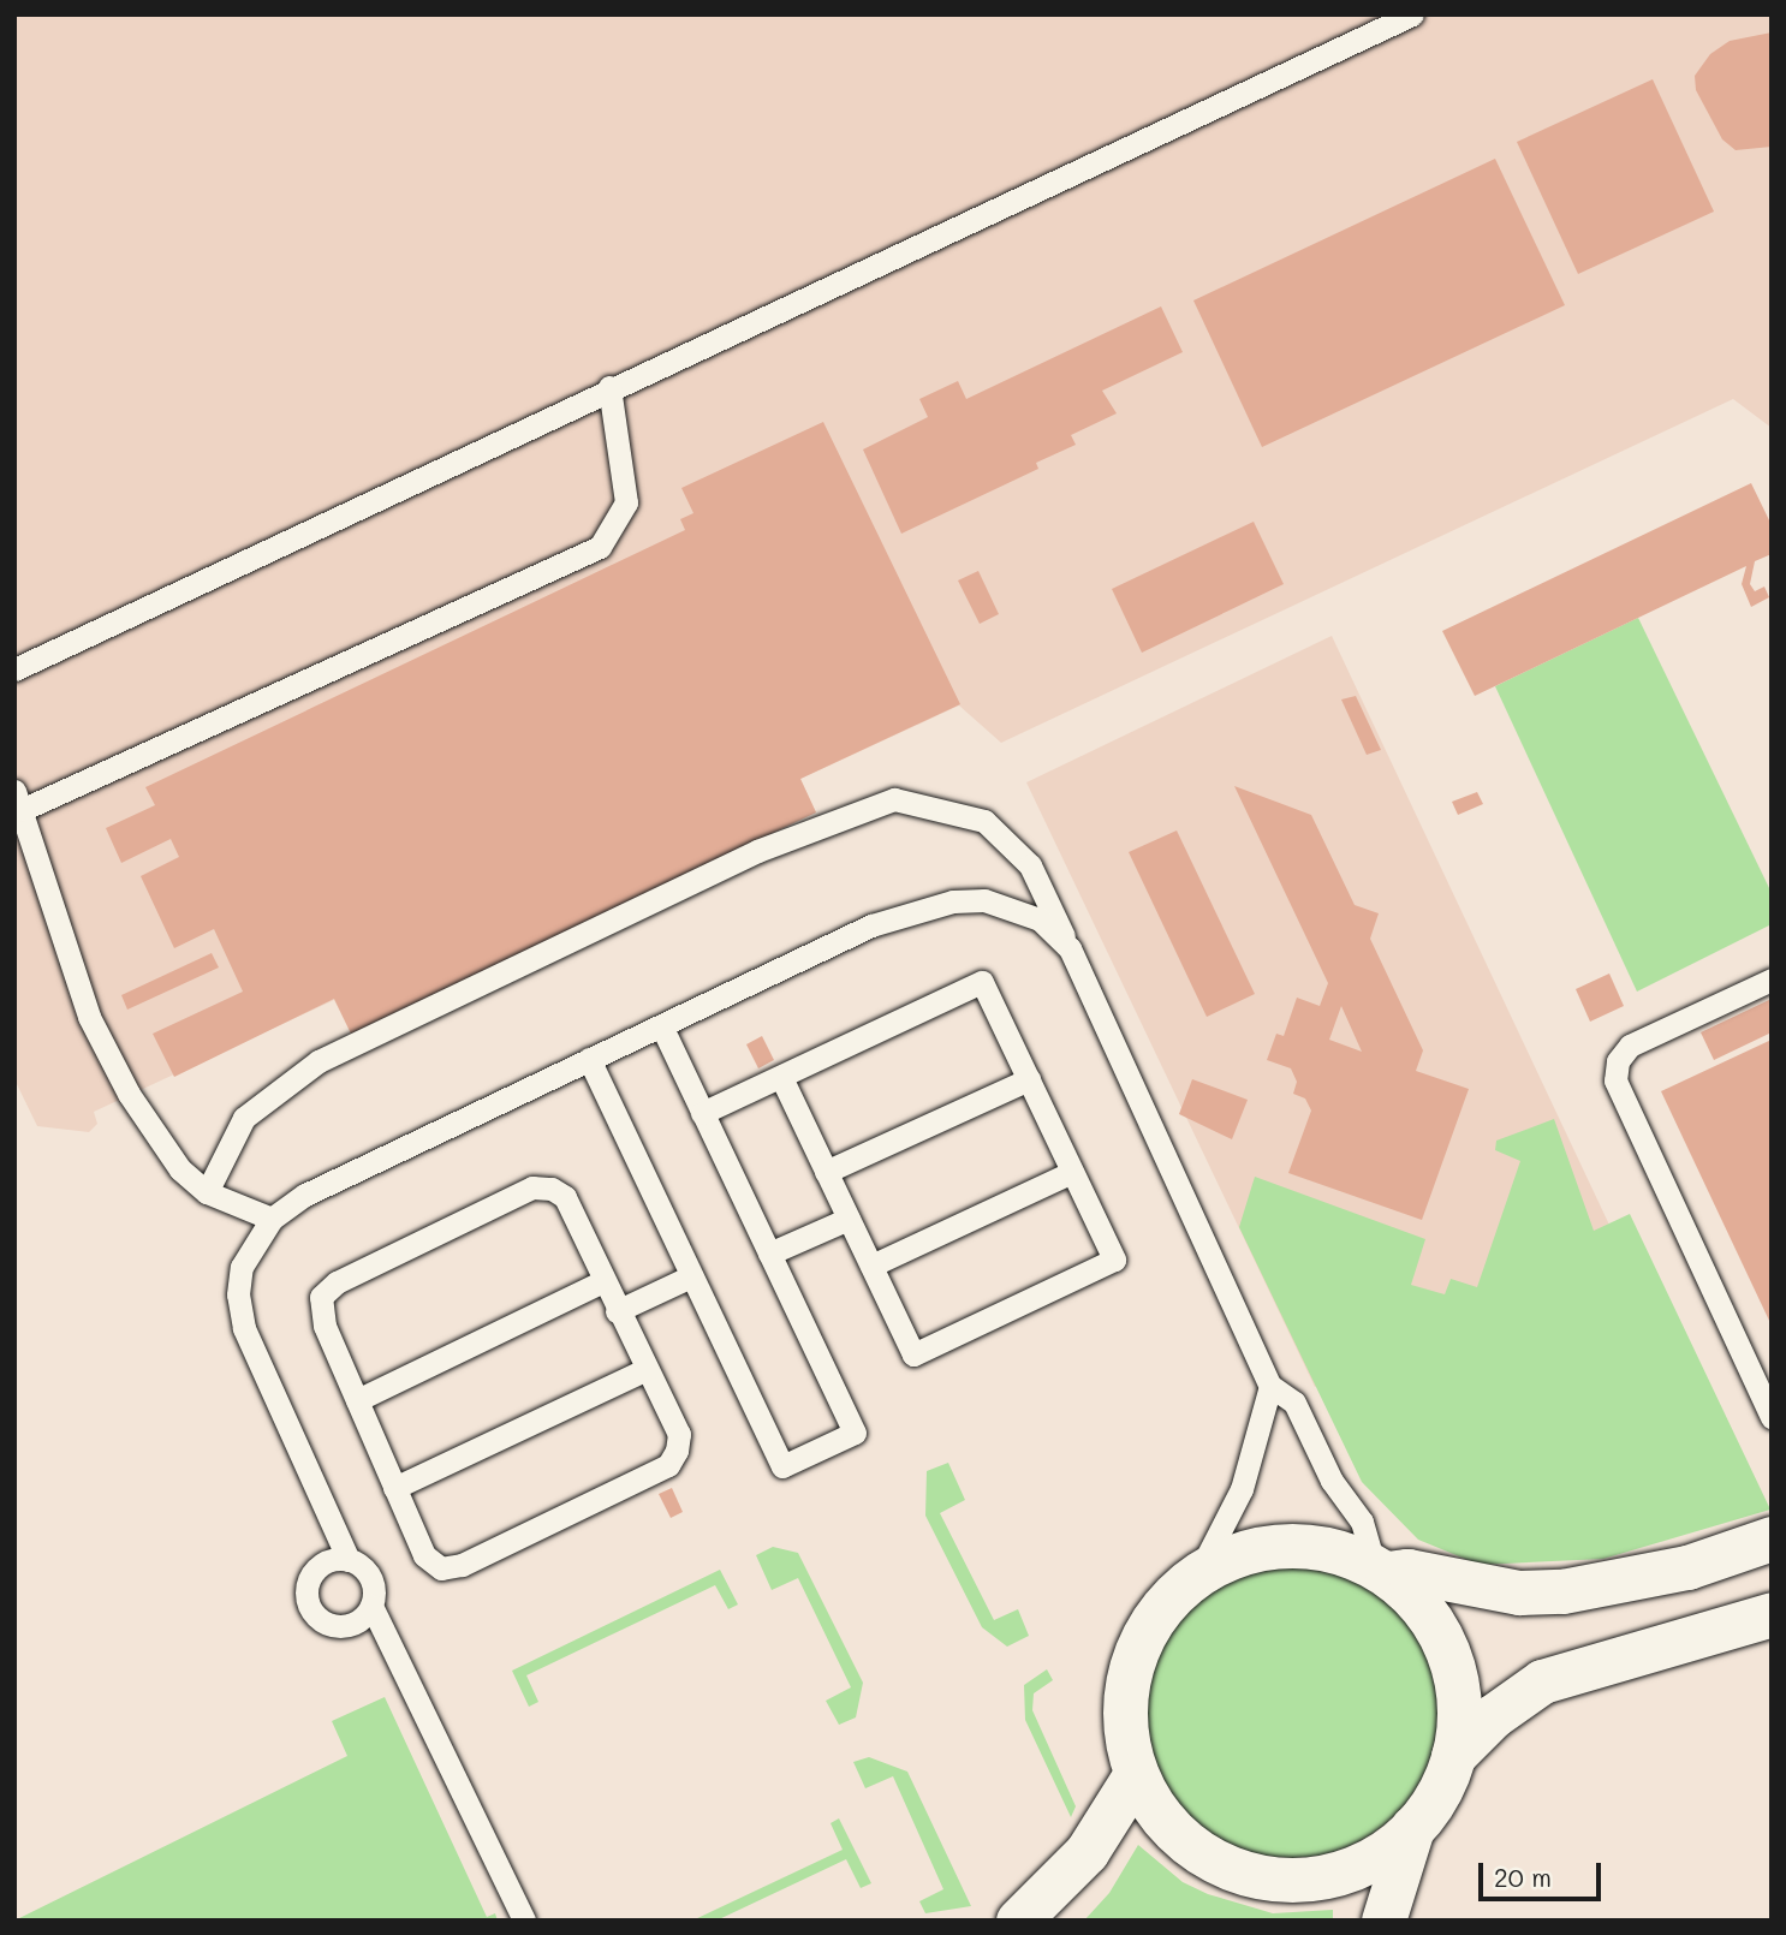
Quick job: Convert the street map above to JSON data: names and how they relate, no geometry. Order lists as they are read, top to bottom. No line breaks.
{"scale_bar":"20 m"}
